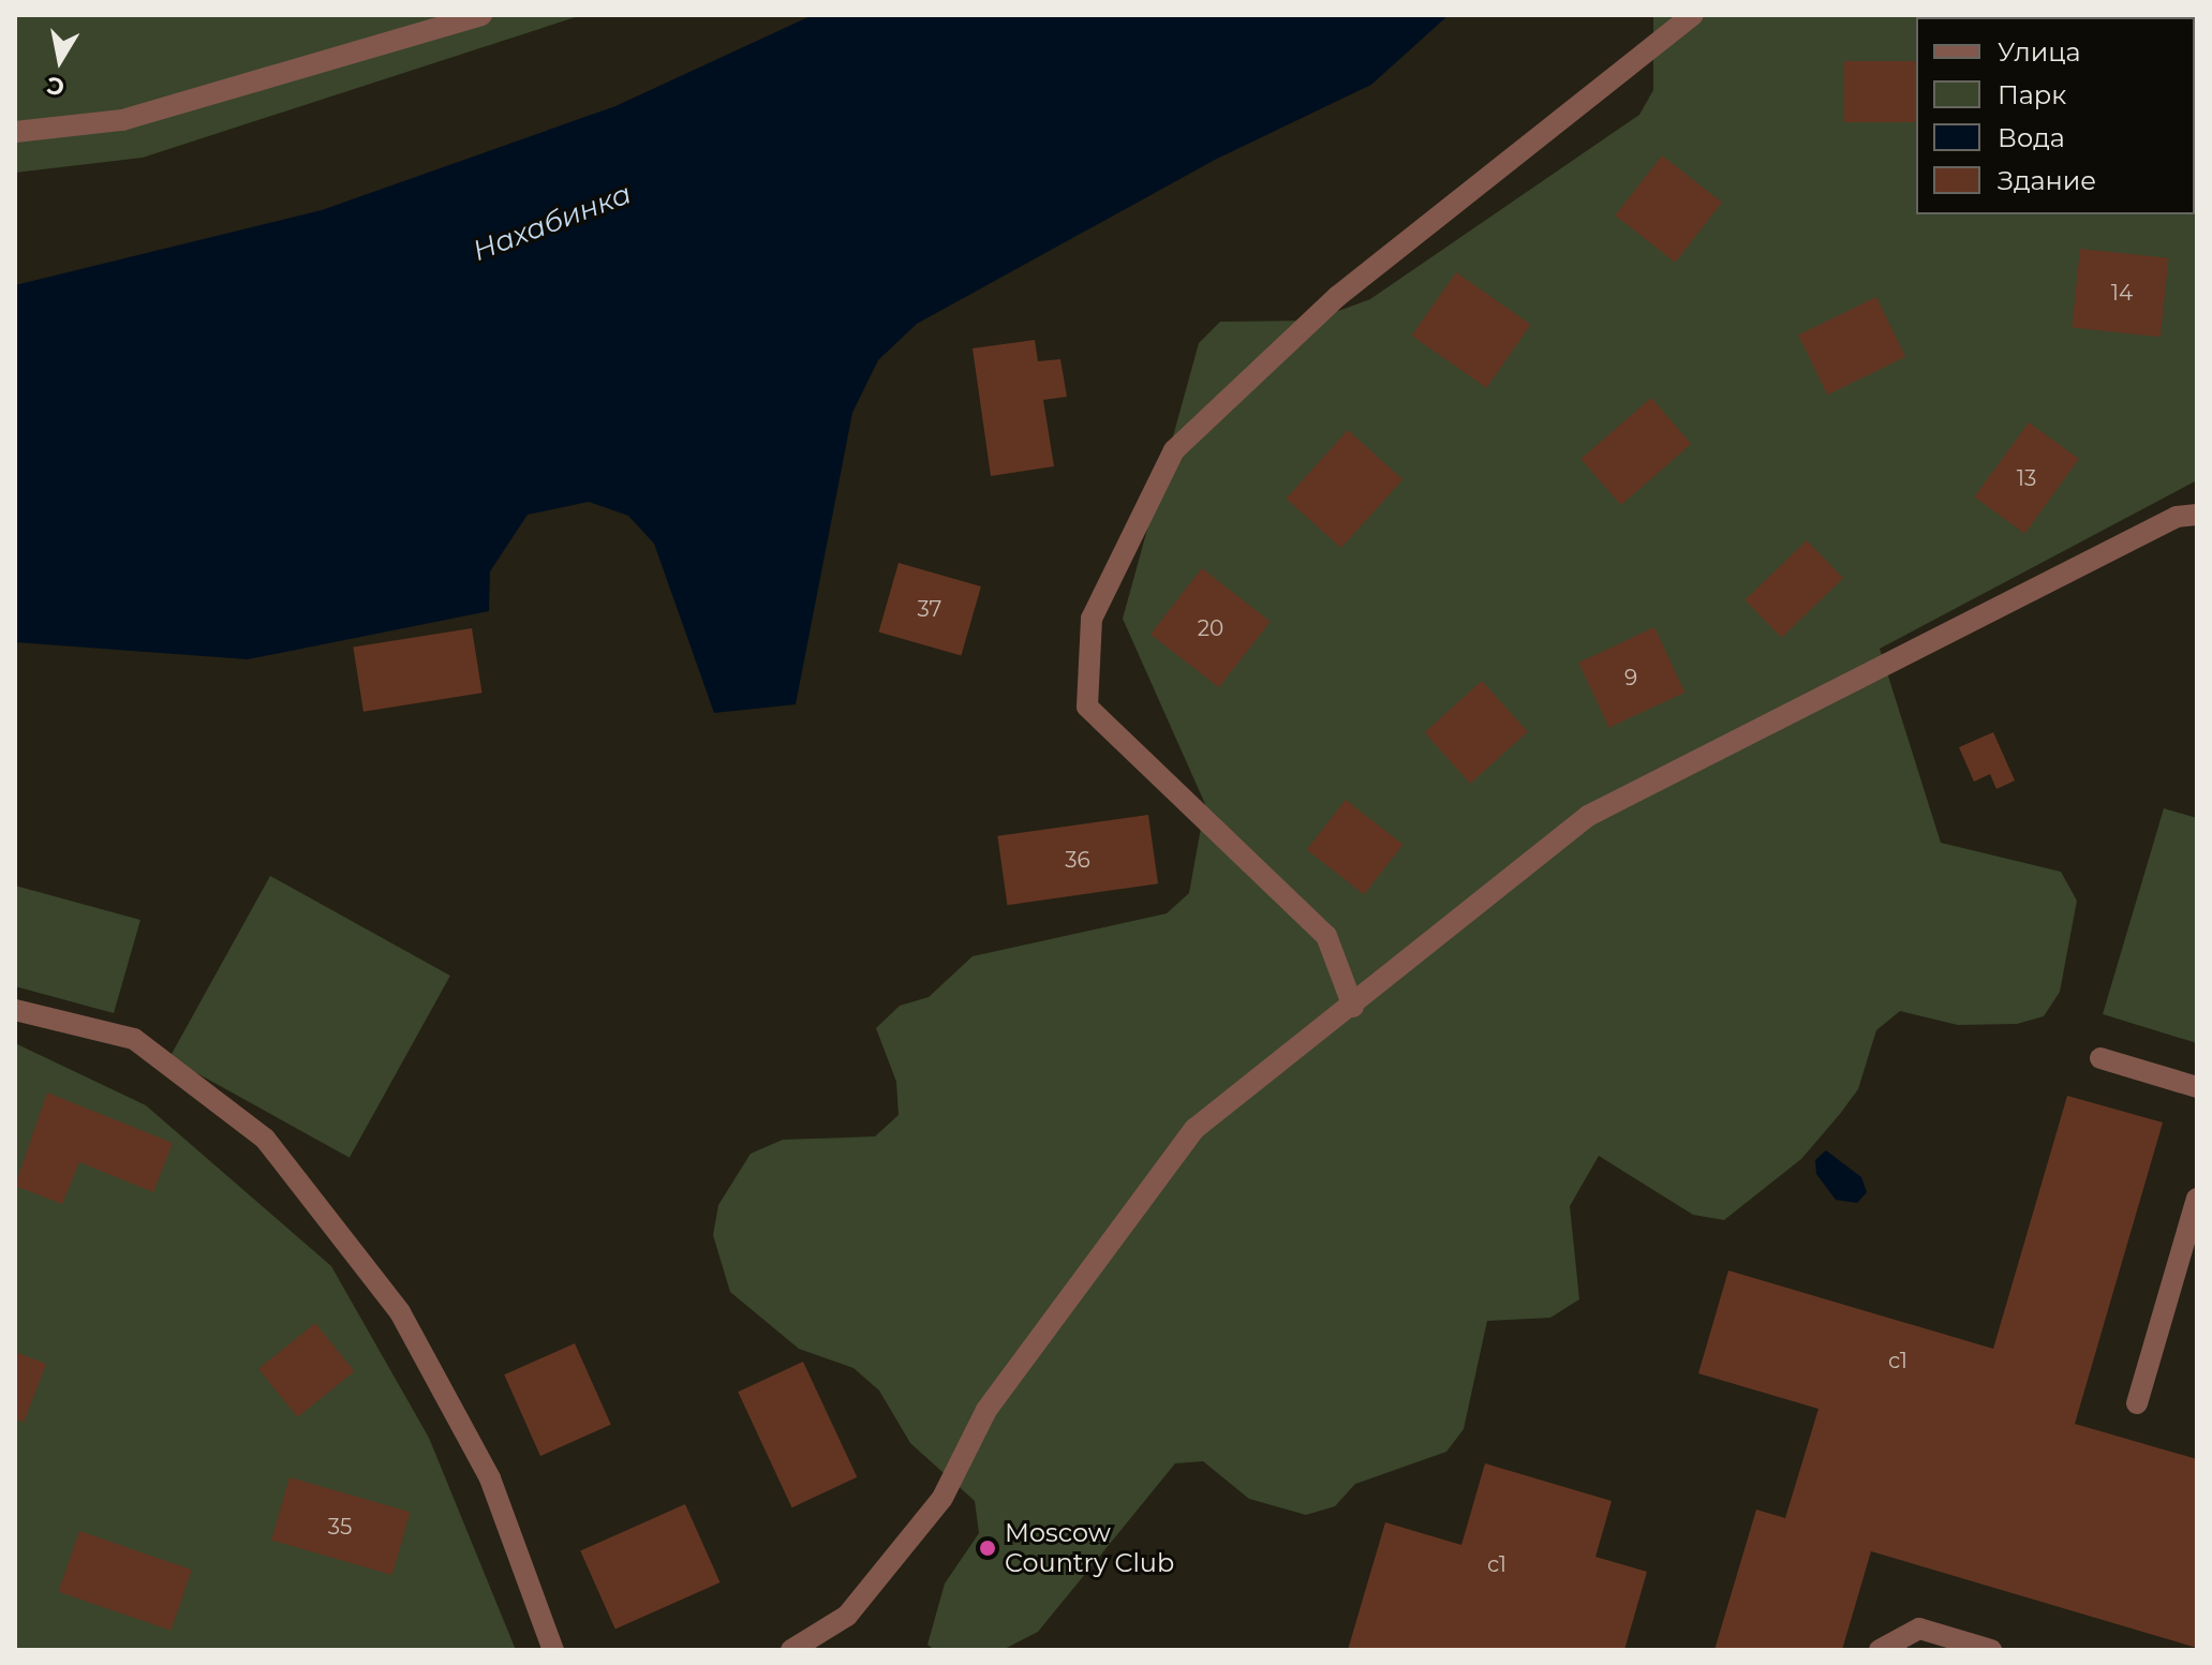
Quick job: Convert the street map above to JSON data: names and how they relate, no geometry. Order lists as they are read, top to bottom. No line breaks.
{"water":["Нахабинка"],"places":["Moscow Country Club"],"house_numbers":["14","13","37","20","9","36","с1","35","с1"],"legend":["Улица","Парк","Вода","Здание"],"north":"bottom"}
